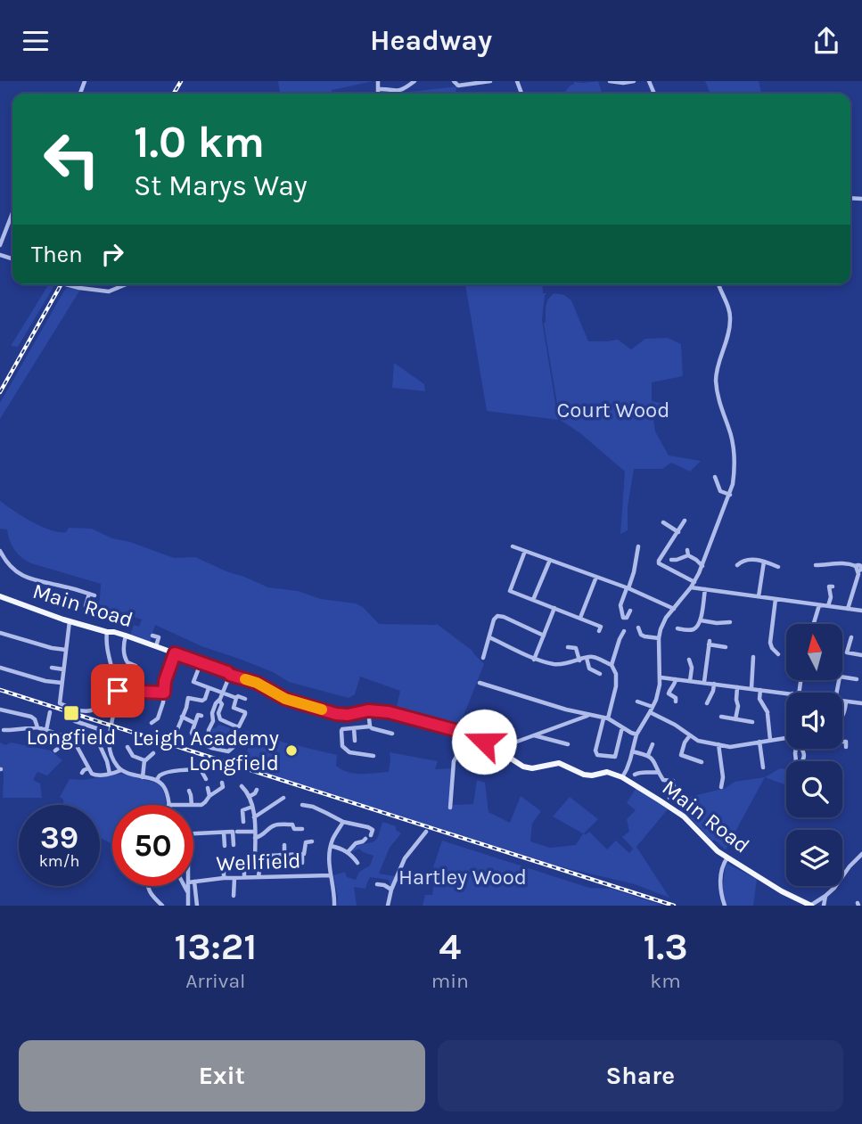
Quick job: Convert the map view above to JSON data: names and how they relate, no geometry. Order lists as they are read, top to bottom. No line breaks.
{"streets":{"main road":["Main Road"],"street":["Wellfield"]},"parks":["Court Wood","Hartley Wood"],"places":{"transit":["Longfield"],"other":["Leigh Academy Longfield"]},"north":"top","page":{"header":"Headway","turn":["1.0 km","St Marys Way"],"then":"Then","speed":"39 km/h","limit":"50","eta":["13:21","Arrival","4","min","1.3","km"],"buttons":["Exit","Share"]}}
